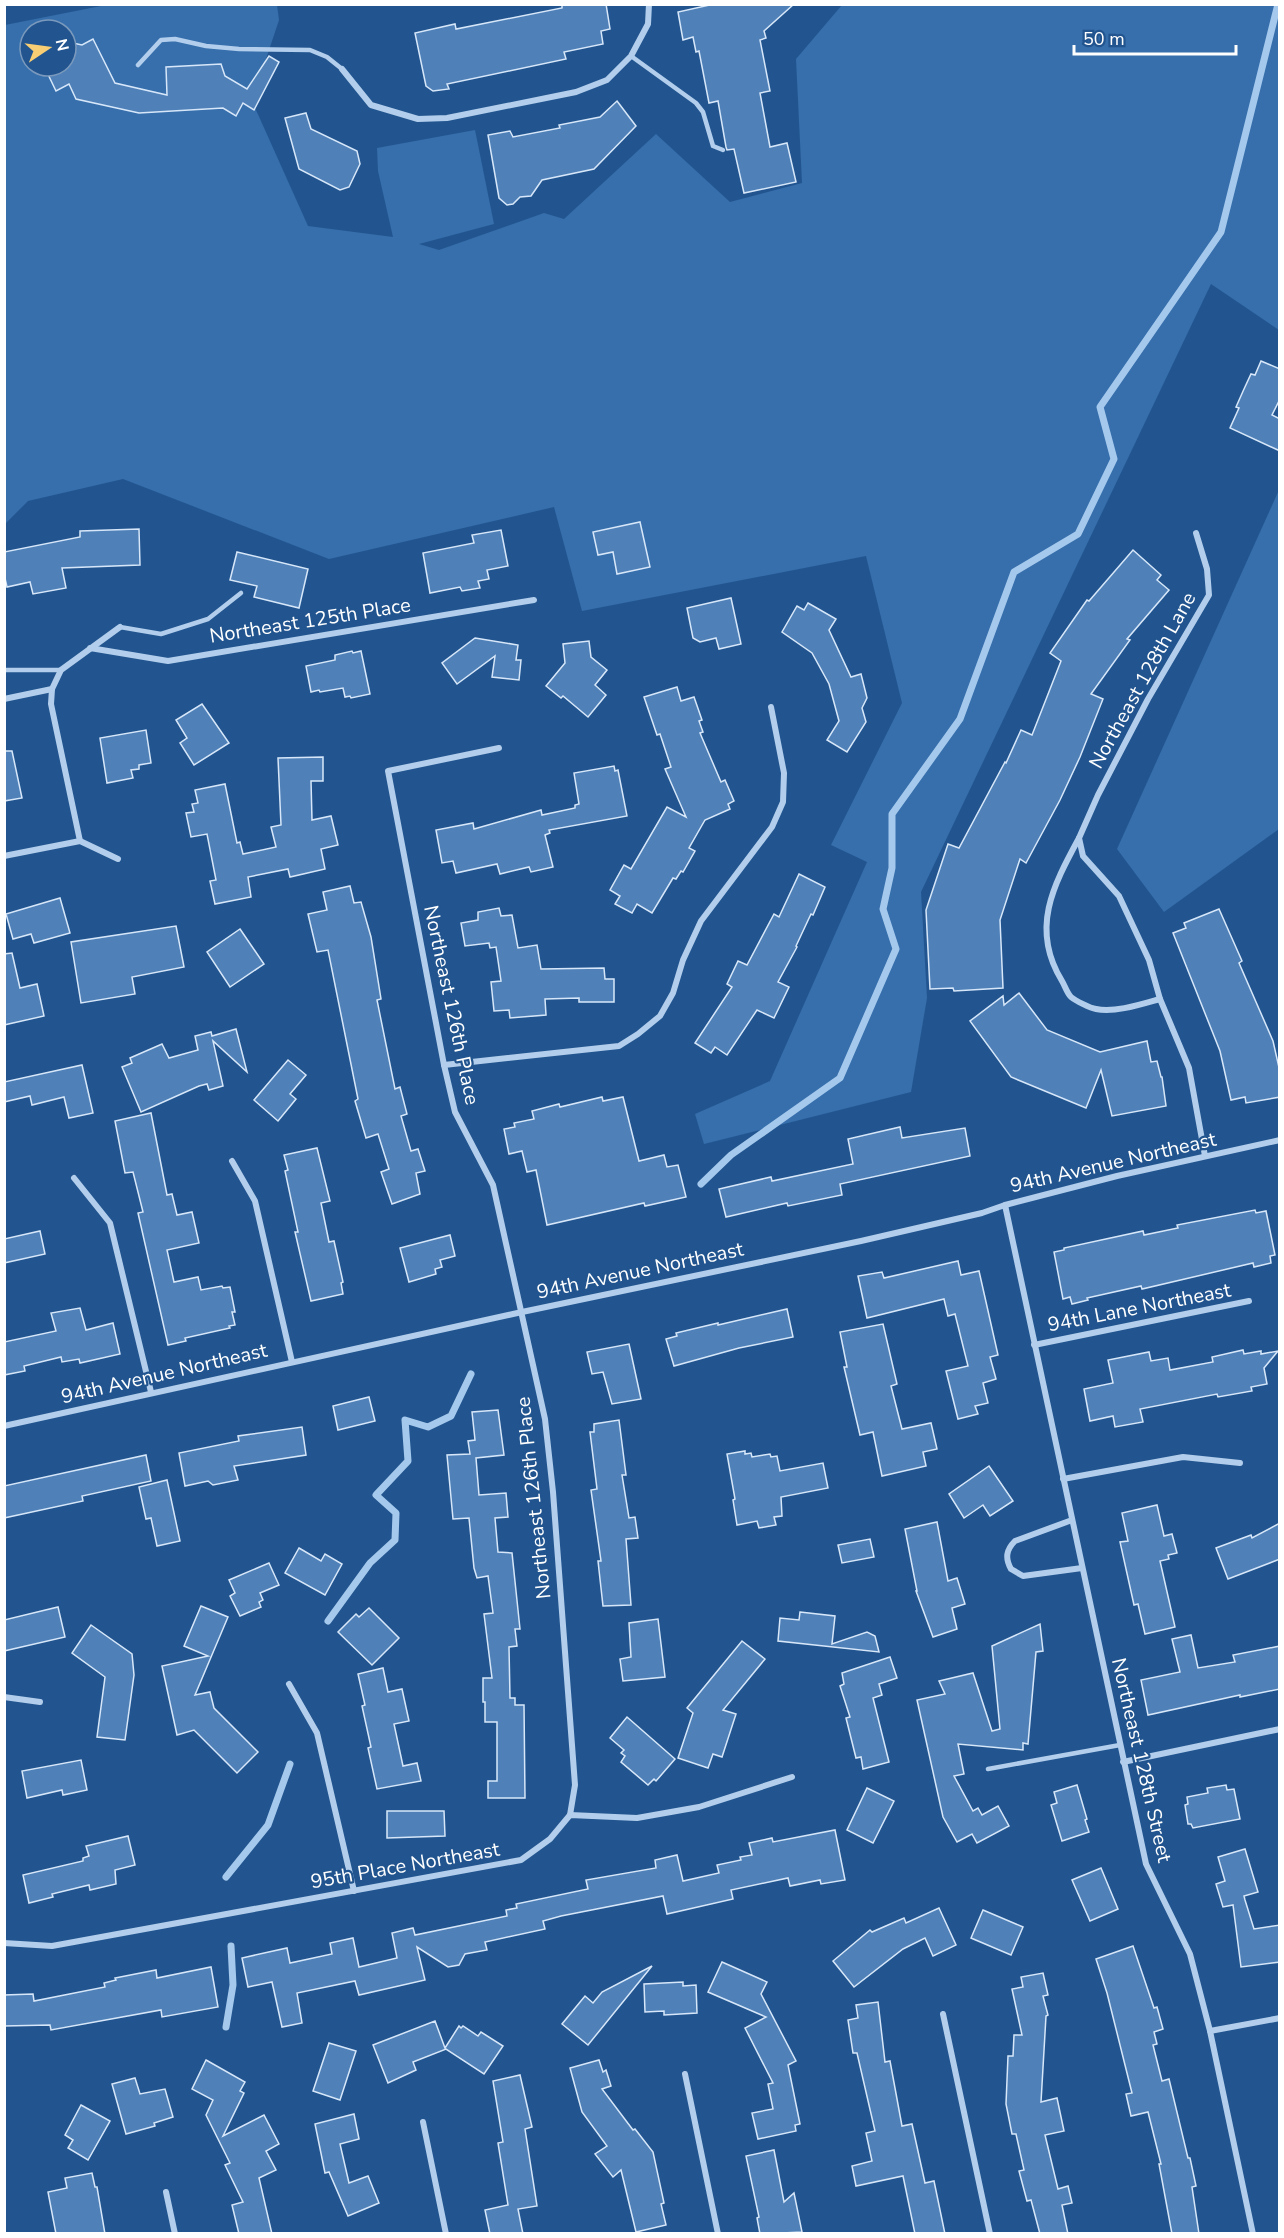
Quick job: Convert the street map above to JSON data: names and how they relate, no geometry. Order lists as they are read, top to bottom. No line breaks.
{"streets":{"street":["Northeast 125th Place","Northeast 128th Lane","Northeast 126th Place","94th Avenue Northeast","94th Lane Northeast","Northeast 128th Street","95th Place Northeast"]},"crossings":[["Northeast 126th Place","94th Avenue Northeast"],["Northeast 126th Place","95th Place Northeast"],["94th Avenue Northeast","Northeast 128th Street"],["94th Lane Northeast","Northeast 128th Street"]],"scale_bar":"50 m","north":"right"}
